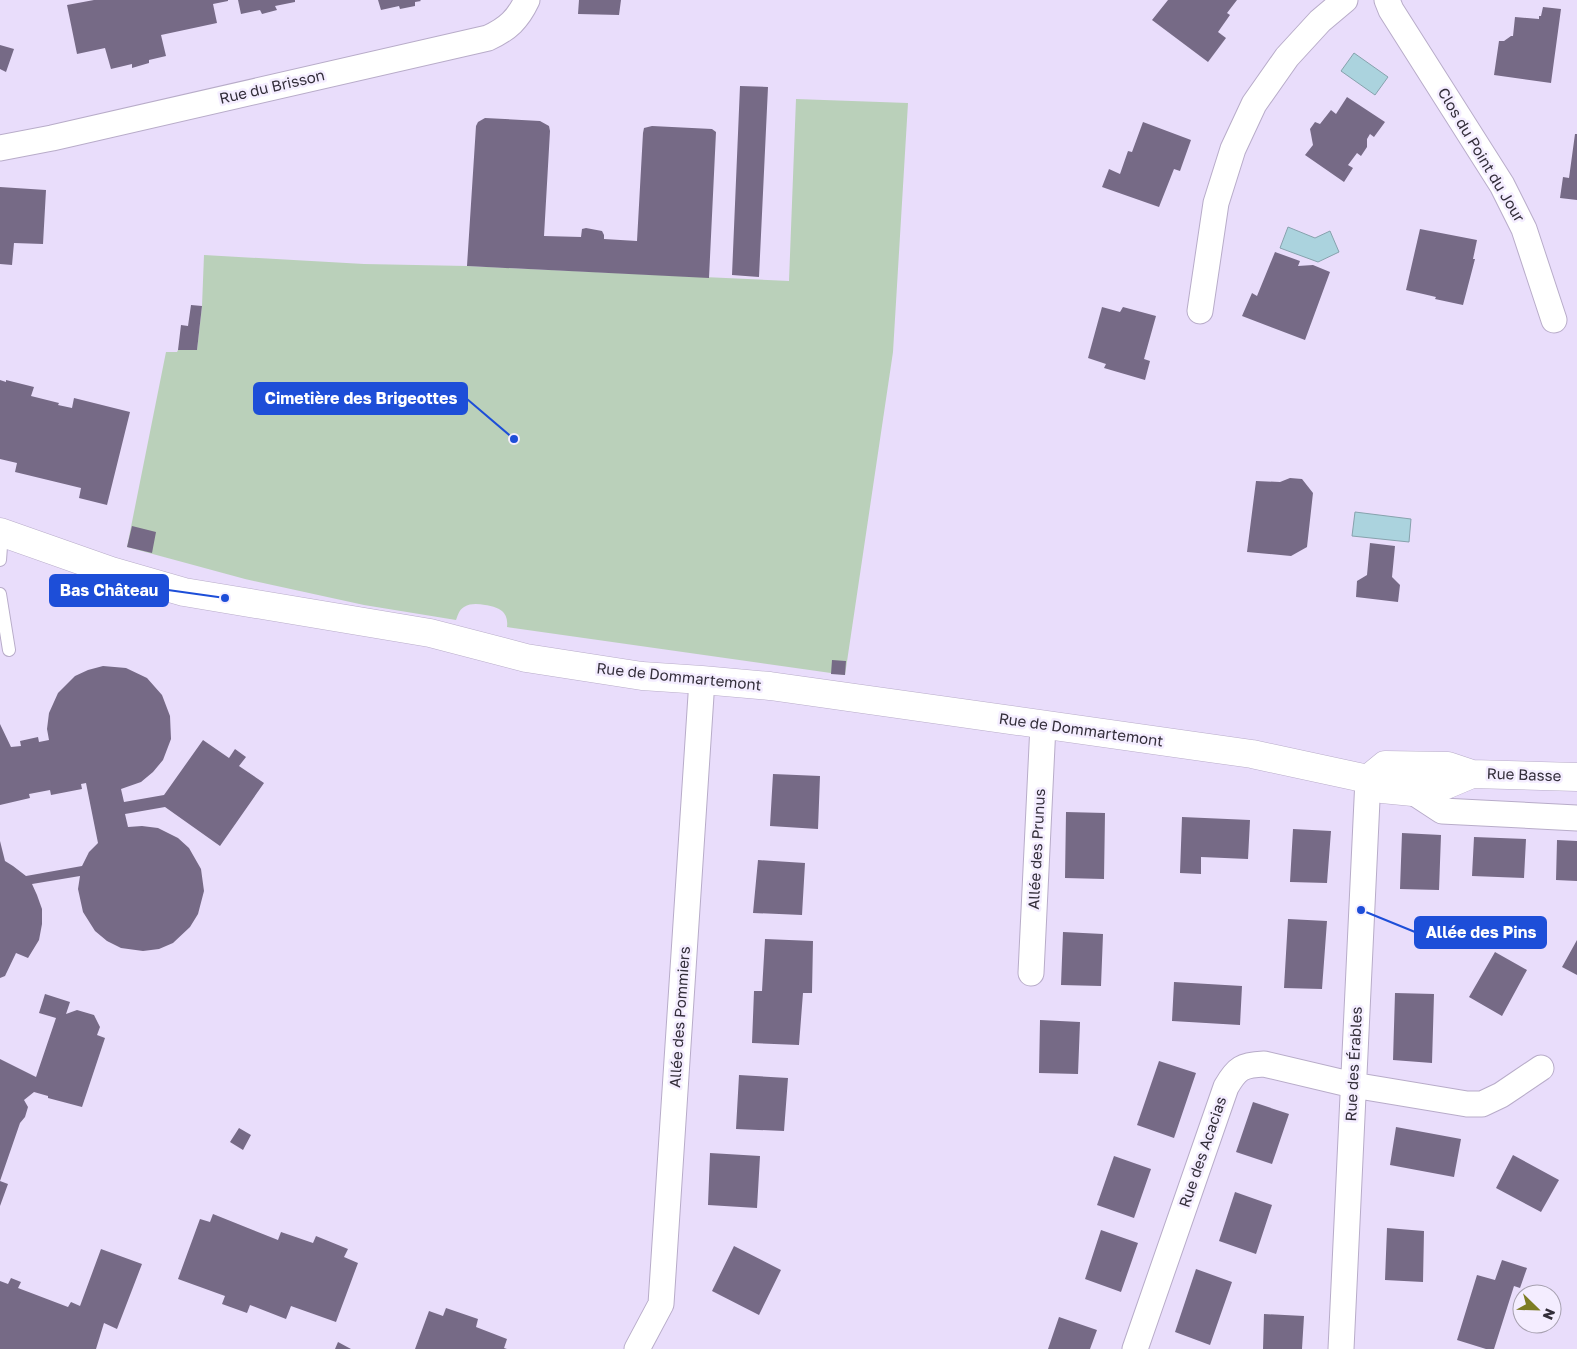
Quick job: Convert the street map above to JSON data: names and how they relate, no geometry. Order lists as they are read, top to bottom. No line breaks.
{"streets":{"street":["Rue du Brisson","Clos du Point du Jour","Rue de Dommartemont","Rue Basse","Allée des Prunus","Allée des Pommiers","Rue des Érables","Rue des Acacias"]},"crossings":[["Rue de Dommartemont","Rue Basse"],["Rue de Dommartemont","Allée des Prunus"],["Rue de Dommartemont","Allée des Pommiers"],["Rue de Dommartemont","Rue des Érables"],["Rue Basse","Rue des Érables"],["Rue des Érables","Rue des Acacias"]],"places":["Cimetière des Brigeottes","Bas Château","Allée des Pins"],"north":"bottom right"}
